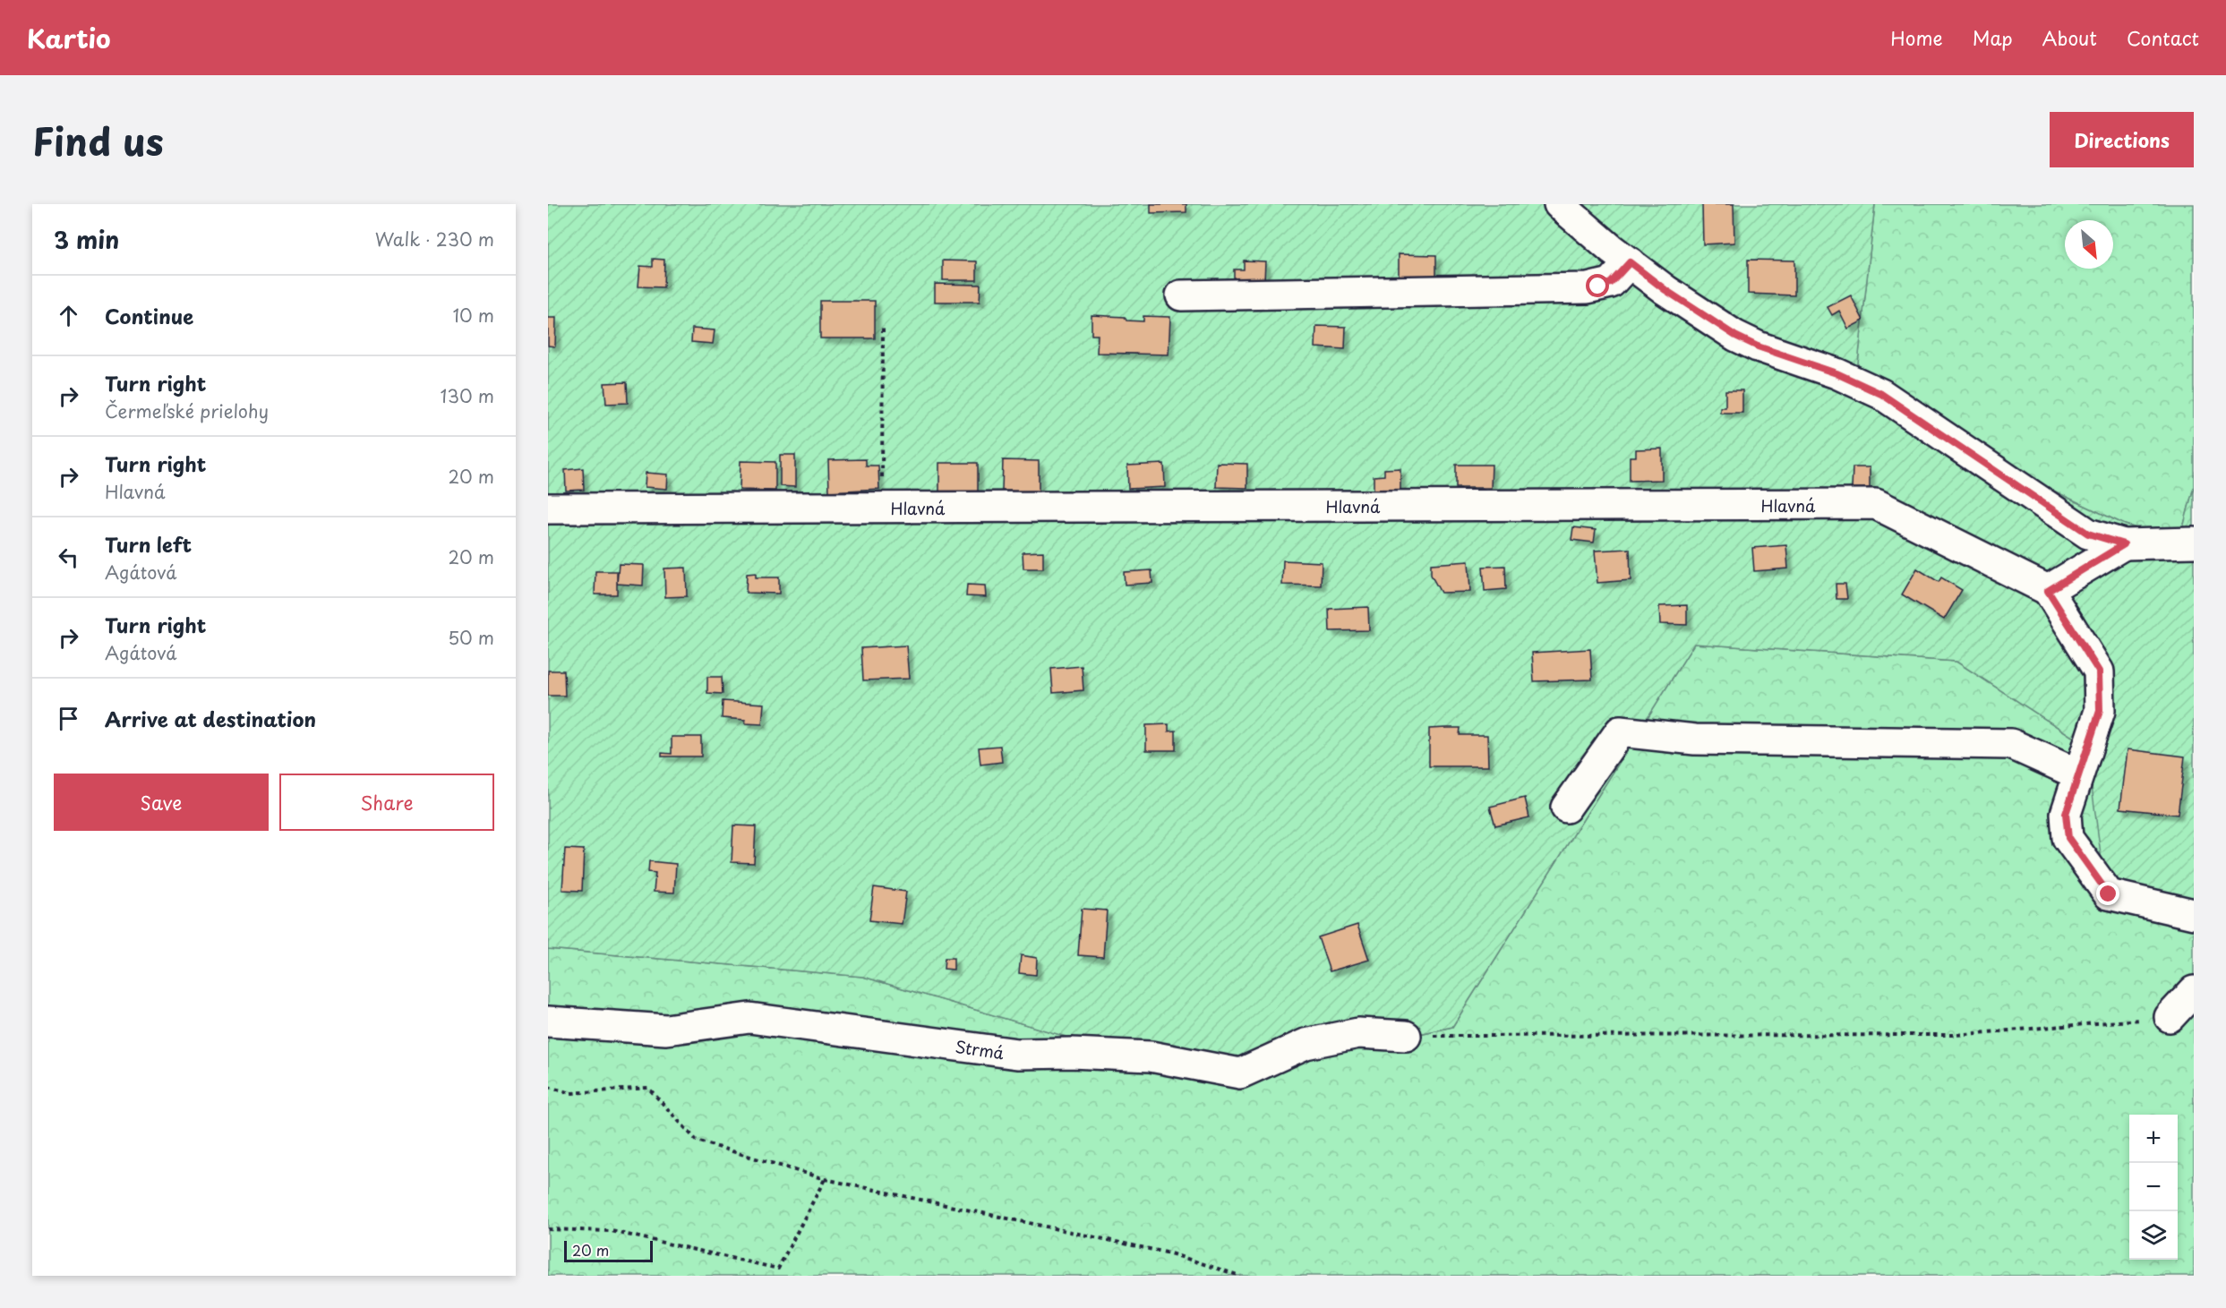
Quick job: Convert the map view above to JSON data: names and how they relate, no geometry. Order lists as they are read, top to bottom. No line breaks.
{"streets":{"street":["Hlavná","Strmá"]},"scale_bar":"20 m","north":"bottom right","page":{"header":"Kartio","nav":["Home","Map","About","Contact"],"title":"Find us","buttons":["Directions",["Save","Share"]],"heading":["3 min","Walk · 230 m"],"list":[["Continue","10 m"],["Turn right","Čermeľské prielohy","130 m"],["Turn right","Hlavná","20 m"],["Turn left","Agátová","20 m"],["Turn right","Agátová","50 m"],"Arrive at destination"],"map_buttons":["+","−"],"scale":"20 m"}}
